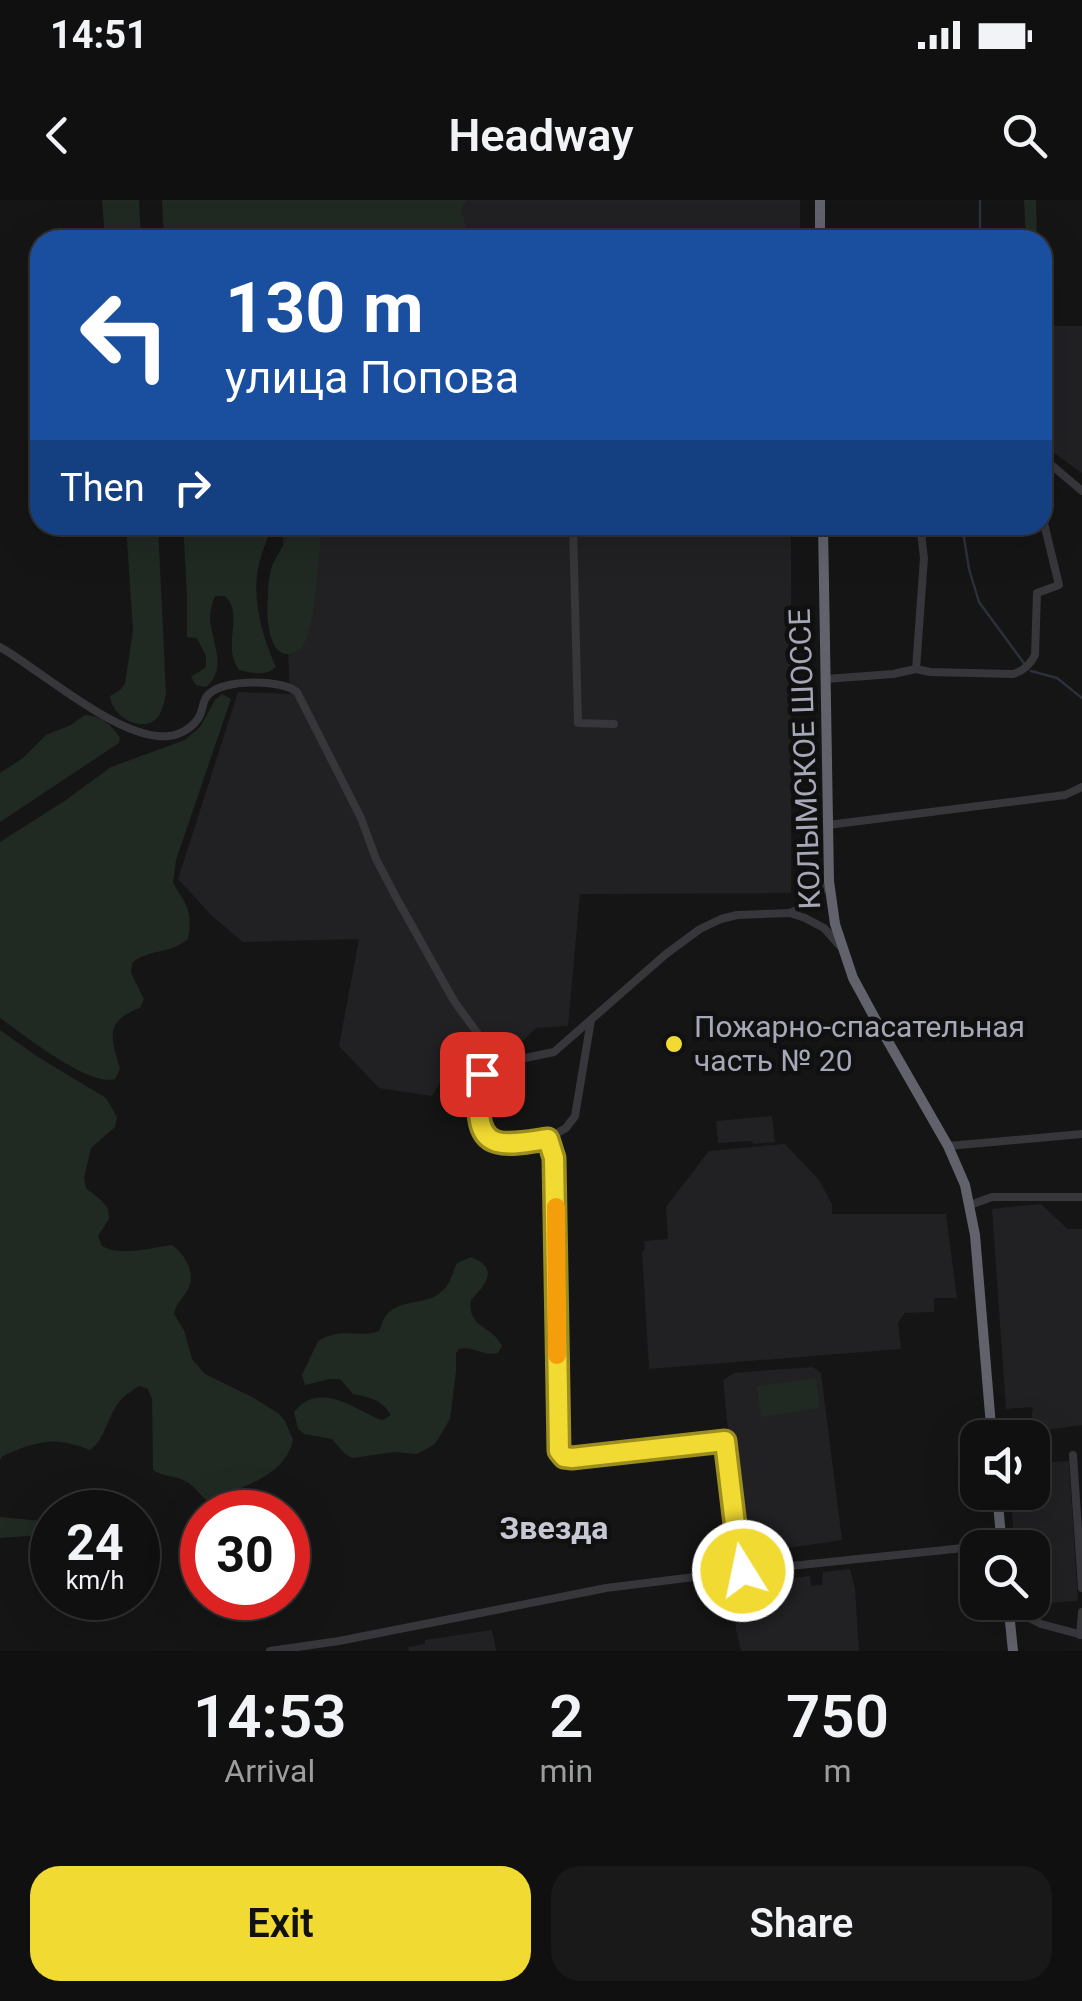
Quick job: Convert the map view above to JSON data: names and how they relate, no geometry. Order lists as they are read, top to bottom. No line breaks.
{"streets":{"highway":["КОЛЫМСКОЕ ШОССЕ"]},"districts":["Звезда"],"places":["Пожарно-спасательная часть № 20"],"page":{"status":"14:51","header":"Headway","turn":["130 m","улица Попова"],"then":"Then","speed":"24 km/h","limit":"30","eta":["14:53","Arrival","2","min","750","m"],"buttons":["Exit","Share"]}}
